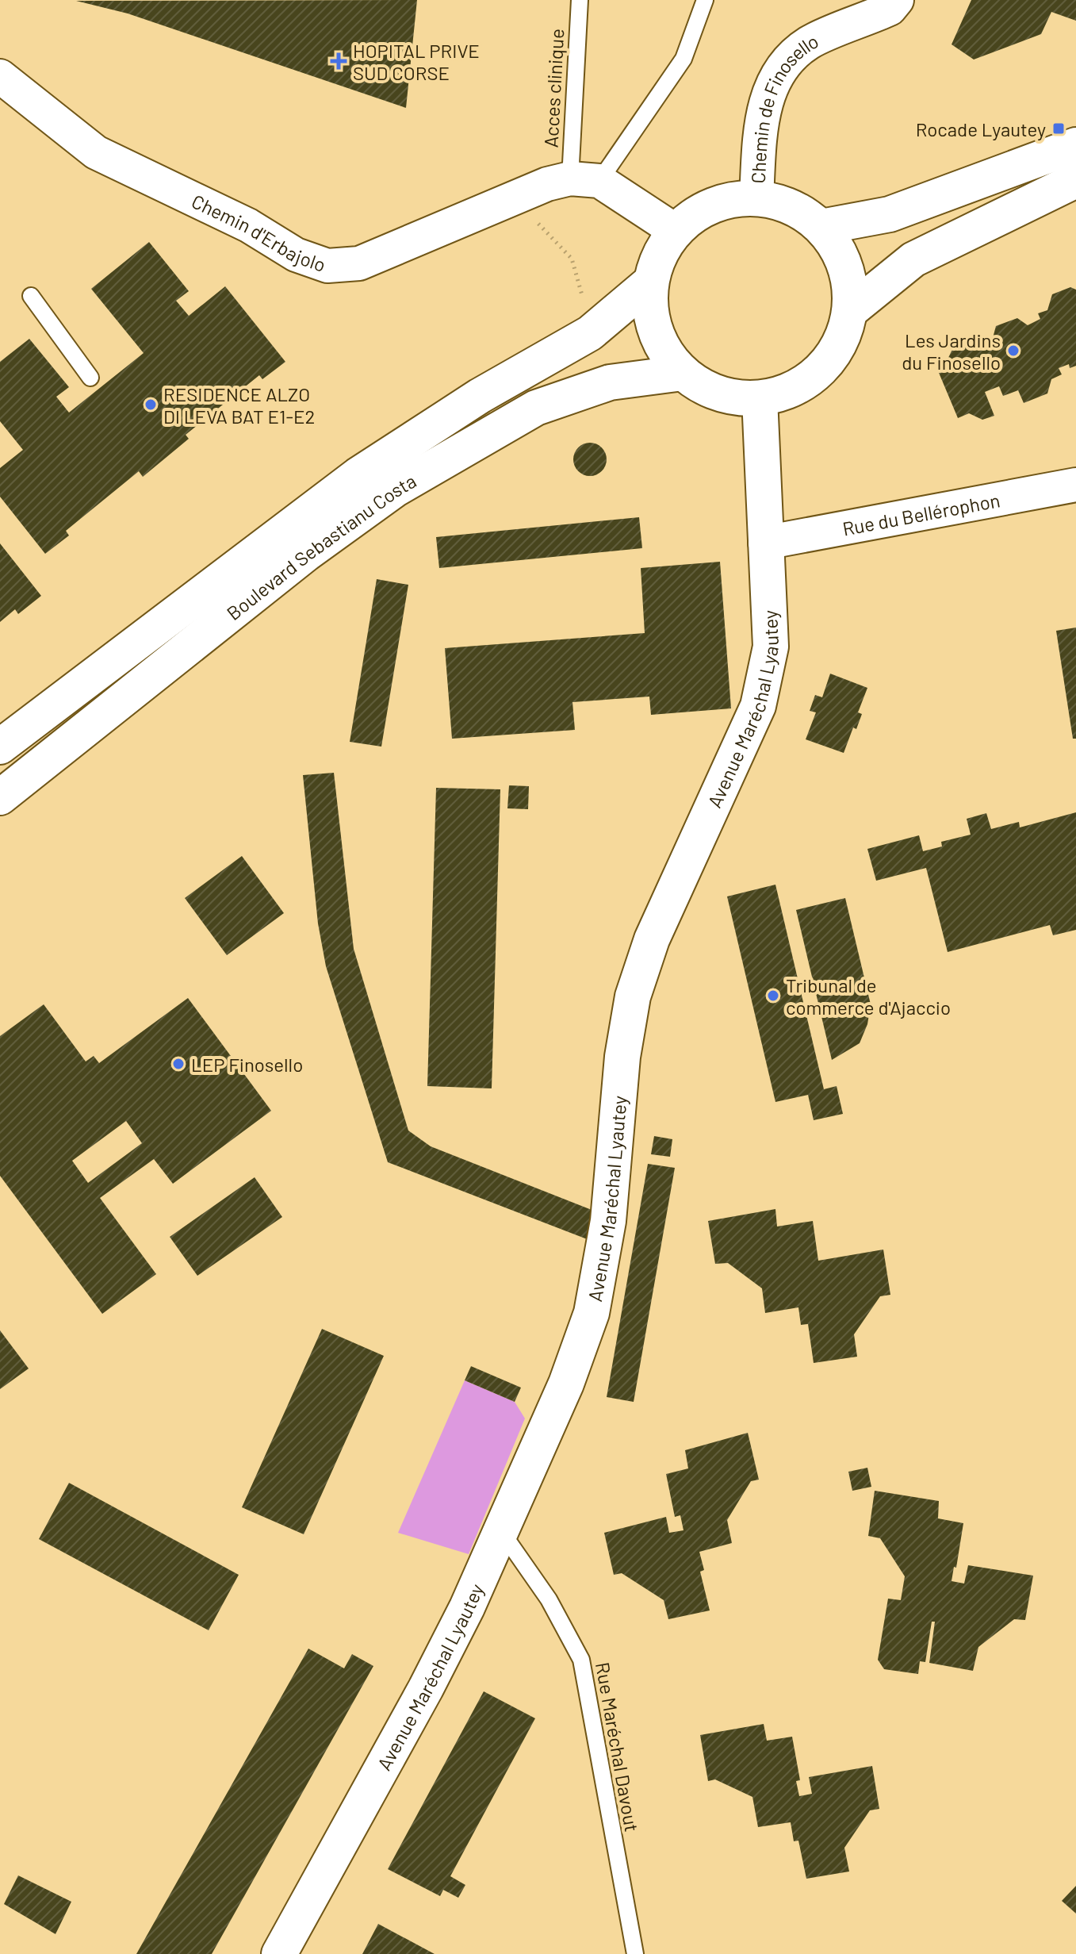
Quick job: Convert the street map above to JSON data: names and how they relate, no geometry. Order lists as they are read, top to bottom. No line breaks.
{"streets":{"main road":["Boulevard Sebastianu Costa","Avenue Maréchal Lyautey"],"street":["Chemin de Finosello","Chemin d'Erbajolo","Rue du Bellérophon"],"lane":["Acces clinique","Rue Maréchal Davout"]},"crossings":[["Acces clinique","Chemin d'Erbajolo"],["Chemin de Finosello","Boulevard Sebastianu Costa"],["Chemin de Finosello","Avenue Maréchal Lyautey"],["Rue du Bellérophon","Avenue Maréchal Lyautey"],["Boulevard Sebastianu Costa","Avenue Maréchal Lyautey"],["Avenue Maréchal Lyautey","Rue Maréchal Davout"]],"places":{"health":["HOPITAL PRIVE SUD CORSE"],"transit":["Rocade Lyautey"],"other":["Les Jardins du Finosello","RESIDENCE ALZO DI LEVA BAT E1-E2","Tribunal de commerce d'Ajaccio","LEP Finosello"]}}
